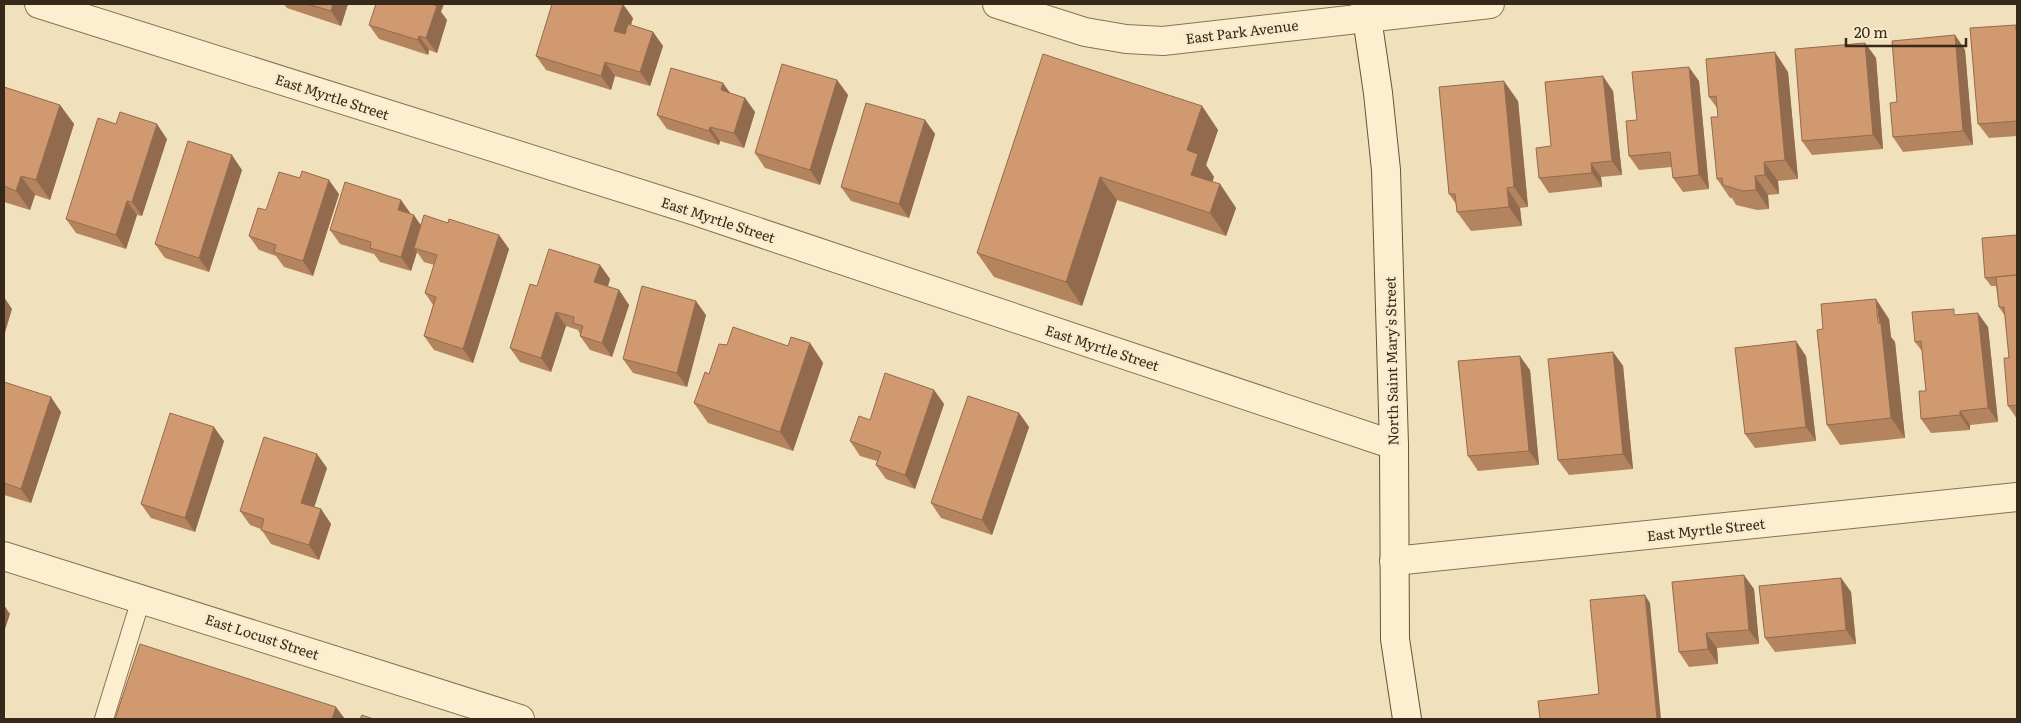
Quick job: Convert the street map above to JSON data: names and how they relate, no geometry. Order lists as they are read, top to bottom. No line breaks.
{"streets":{"street":["East Park Avenue","East Myrtle Street","North Saint Mary's Street","East Locust Street"]},"crossings":[["East Park Avenue","North Saint Mary's Street"],["East Myrtle Street","North Saint Mary's Street"]],"scale_bar":"20 m"}
